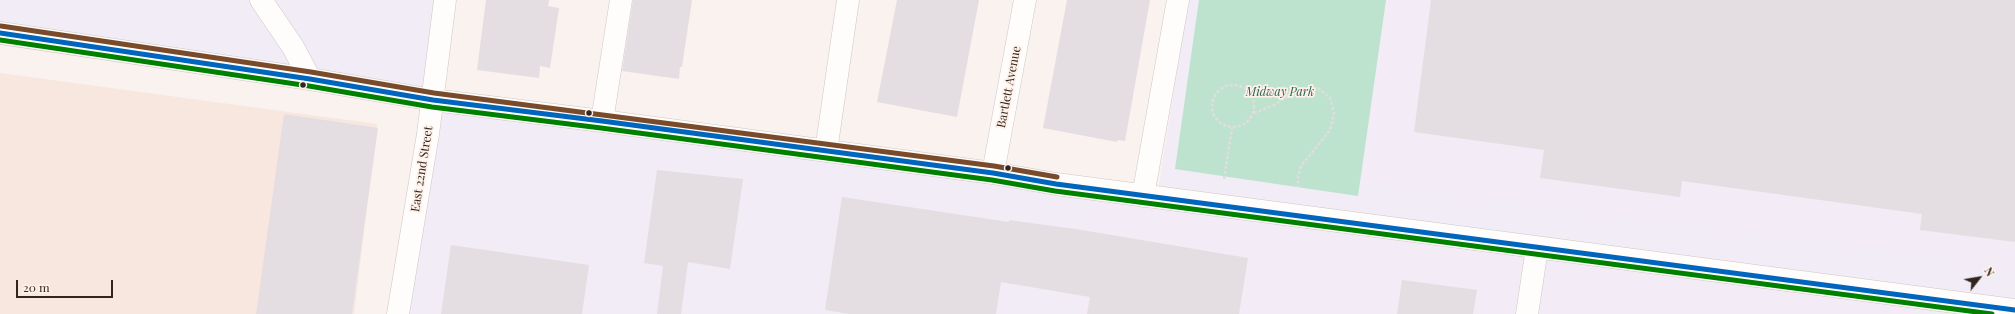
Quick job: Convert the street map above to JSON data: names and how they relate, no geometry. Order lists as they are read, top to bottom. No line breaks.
{"streets":{"street":["Bartlett Avenue","East 22nd Street"]},"parks":["Midway Park"],"scale_bar":"20 m","north":"top right"}
